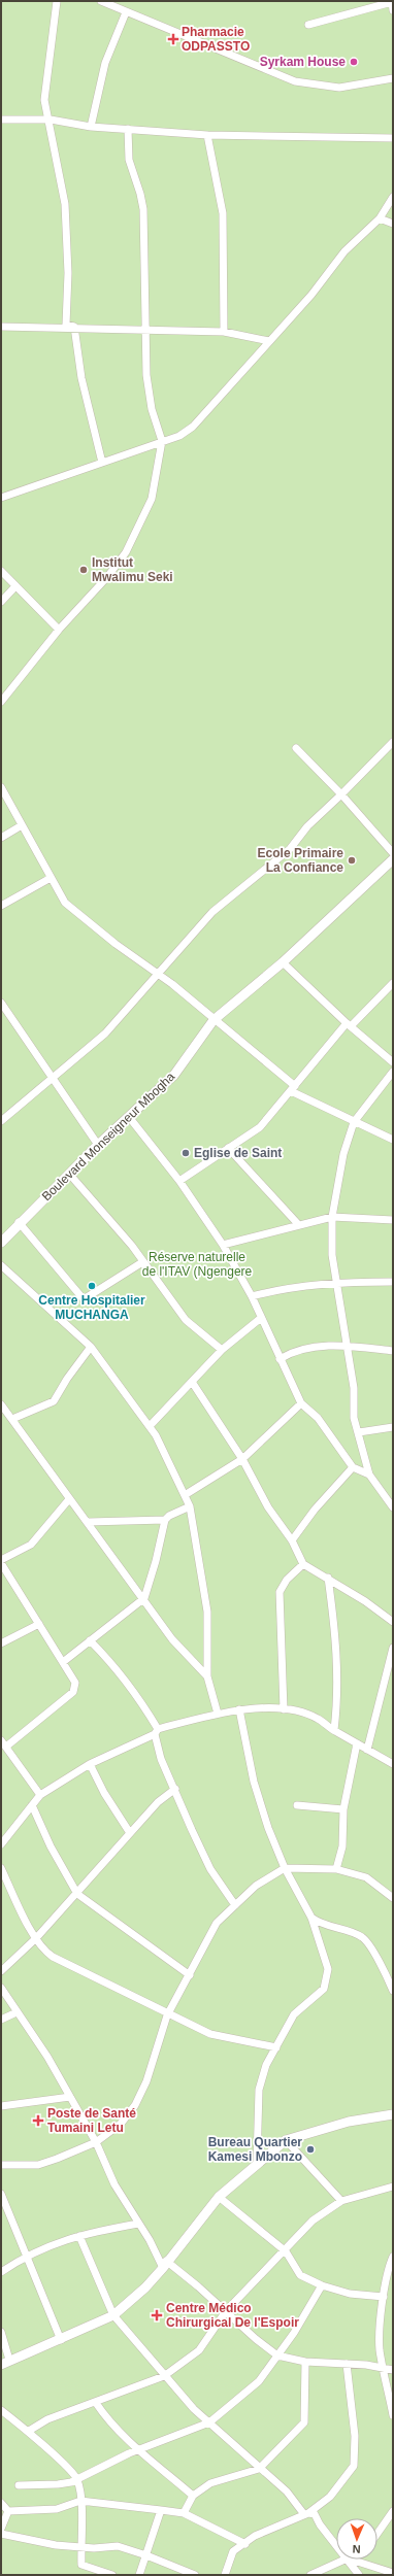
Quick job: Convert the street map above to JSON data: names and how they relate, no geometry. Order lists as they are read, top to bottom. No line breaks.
{"streets":{"street":["Boulevard Monseigneur Mbogha"]},"parks":["Réserve naturelle de l'ITAV (Ngengere"],"places":{"health":["Pharmacie ODPASSTO","Poste de Santé Tumaini Letu","Centre Médico Chirurgical De l'Espoir"],"other":["Syrkam House","Institut Mwalimu Seki","Ecole Primaire La Confiance","Eglise de Saint","Centre Hospitalier MUCHANGA","Bureau Quartier Kamesi Mbonzo"]},"north":"bottom"}
